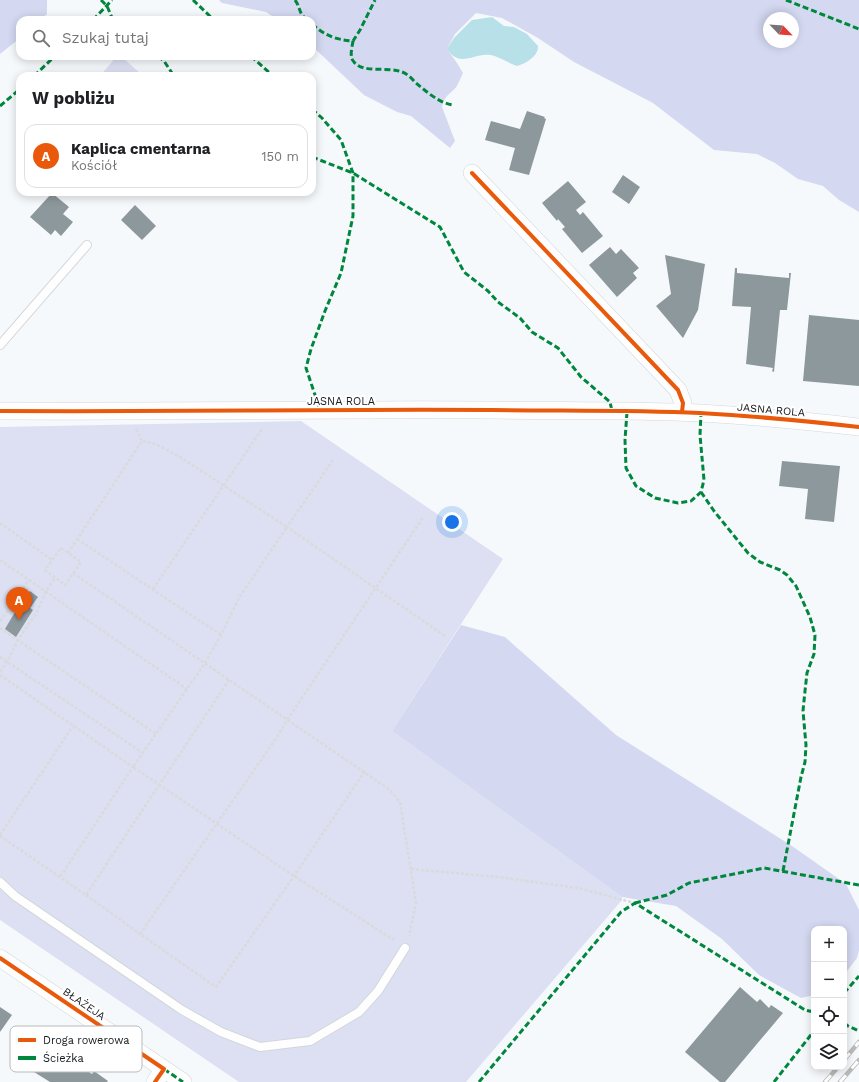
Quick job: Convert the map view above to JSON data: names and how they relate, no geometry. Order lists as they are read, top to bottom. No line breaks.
{"streets":{"street":["JASNA ROLA","BŁAŻEJA"]},"legend":["Droga rowerowa","Ścieżka"],"north":"bottom right","page":{"search":"Szukaj tutaj","heading":"W pobliżu","list":[{"mark":"A","name":"Kaplica cmentarna","note":"Kościół","value":"150 m"}],"pins":"A","map_buttons":["+","−"]}}
